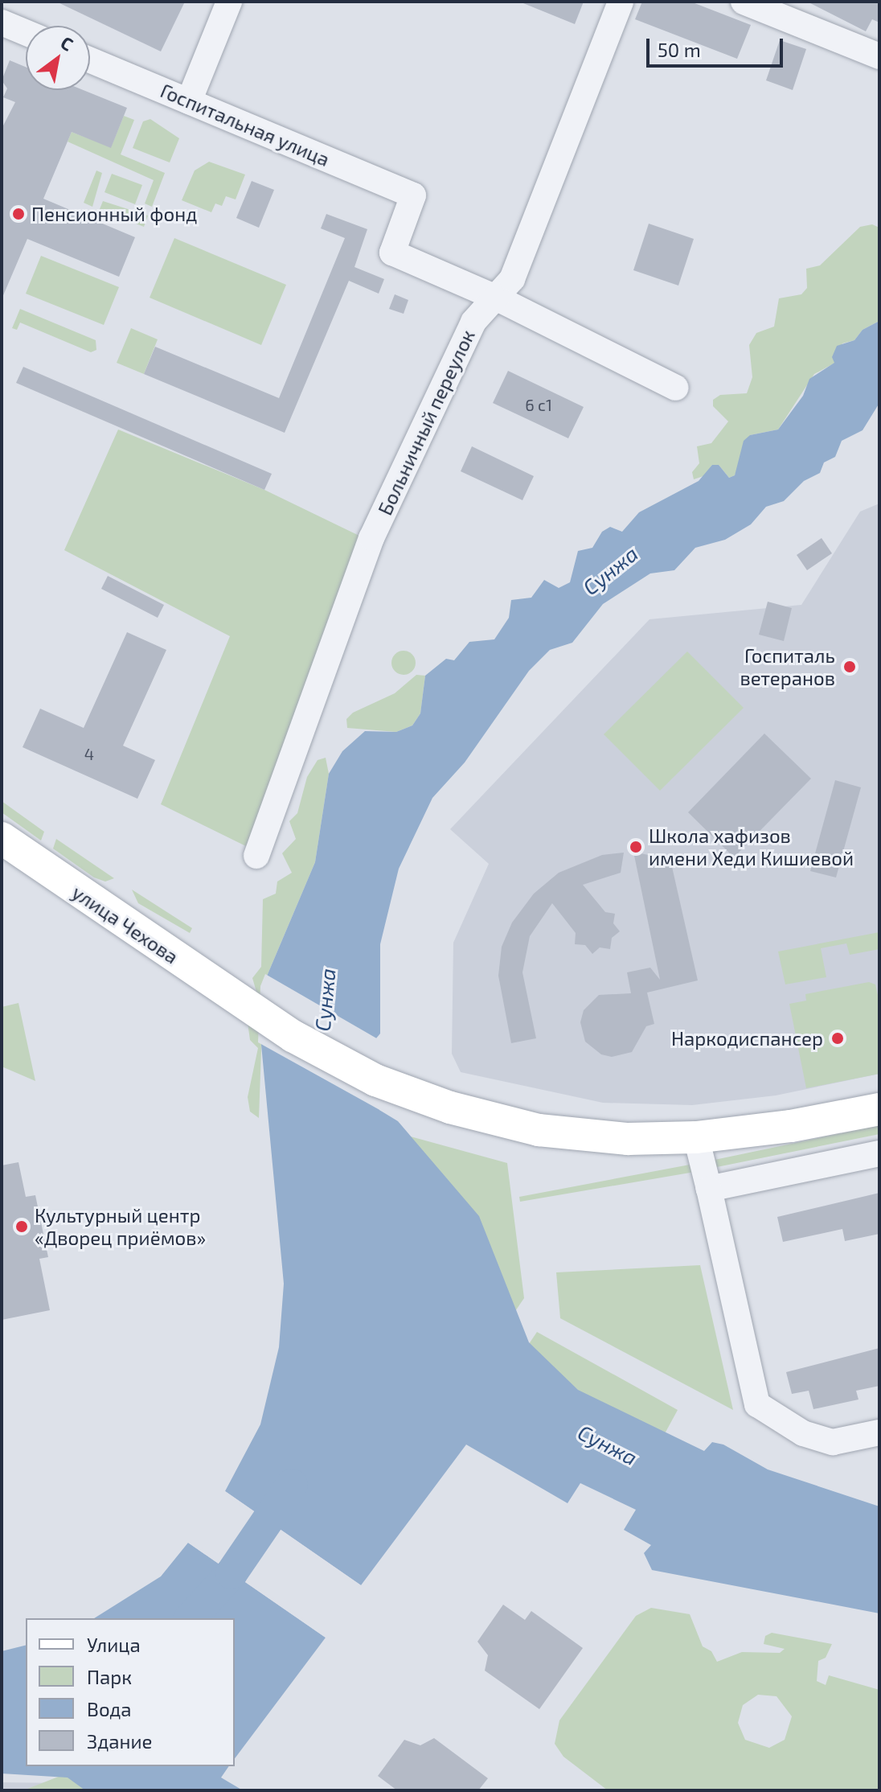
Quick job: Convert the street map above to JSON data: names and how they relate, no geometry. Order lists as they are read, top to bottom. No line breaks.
{"streets":{"main road":["улица Чехова"],"street":["Госпитальная улица","Больничный переулок"]},"crossings":[["Госпитальная улица","Больничный переулок"]],"water":["Сунжа"],"places":["Пенсионный фонд","Госпиталь ветеранов","Школа хафизов имени Хеди Кишиевой","Наркодиспансер","Культурный центр «Дворец приёмов»"],"house_numbers":["6 с1","4"],"legend":["Улица","Парк","Вода","Здание"],"scale_bar":"50 m","north":"top right"}
